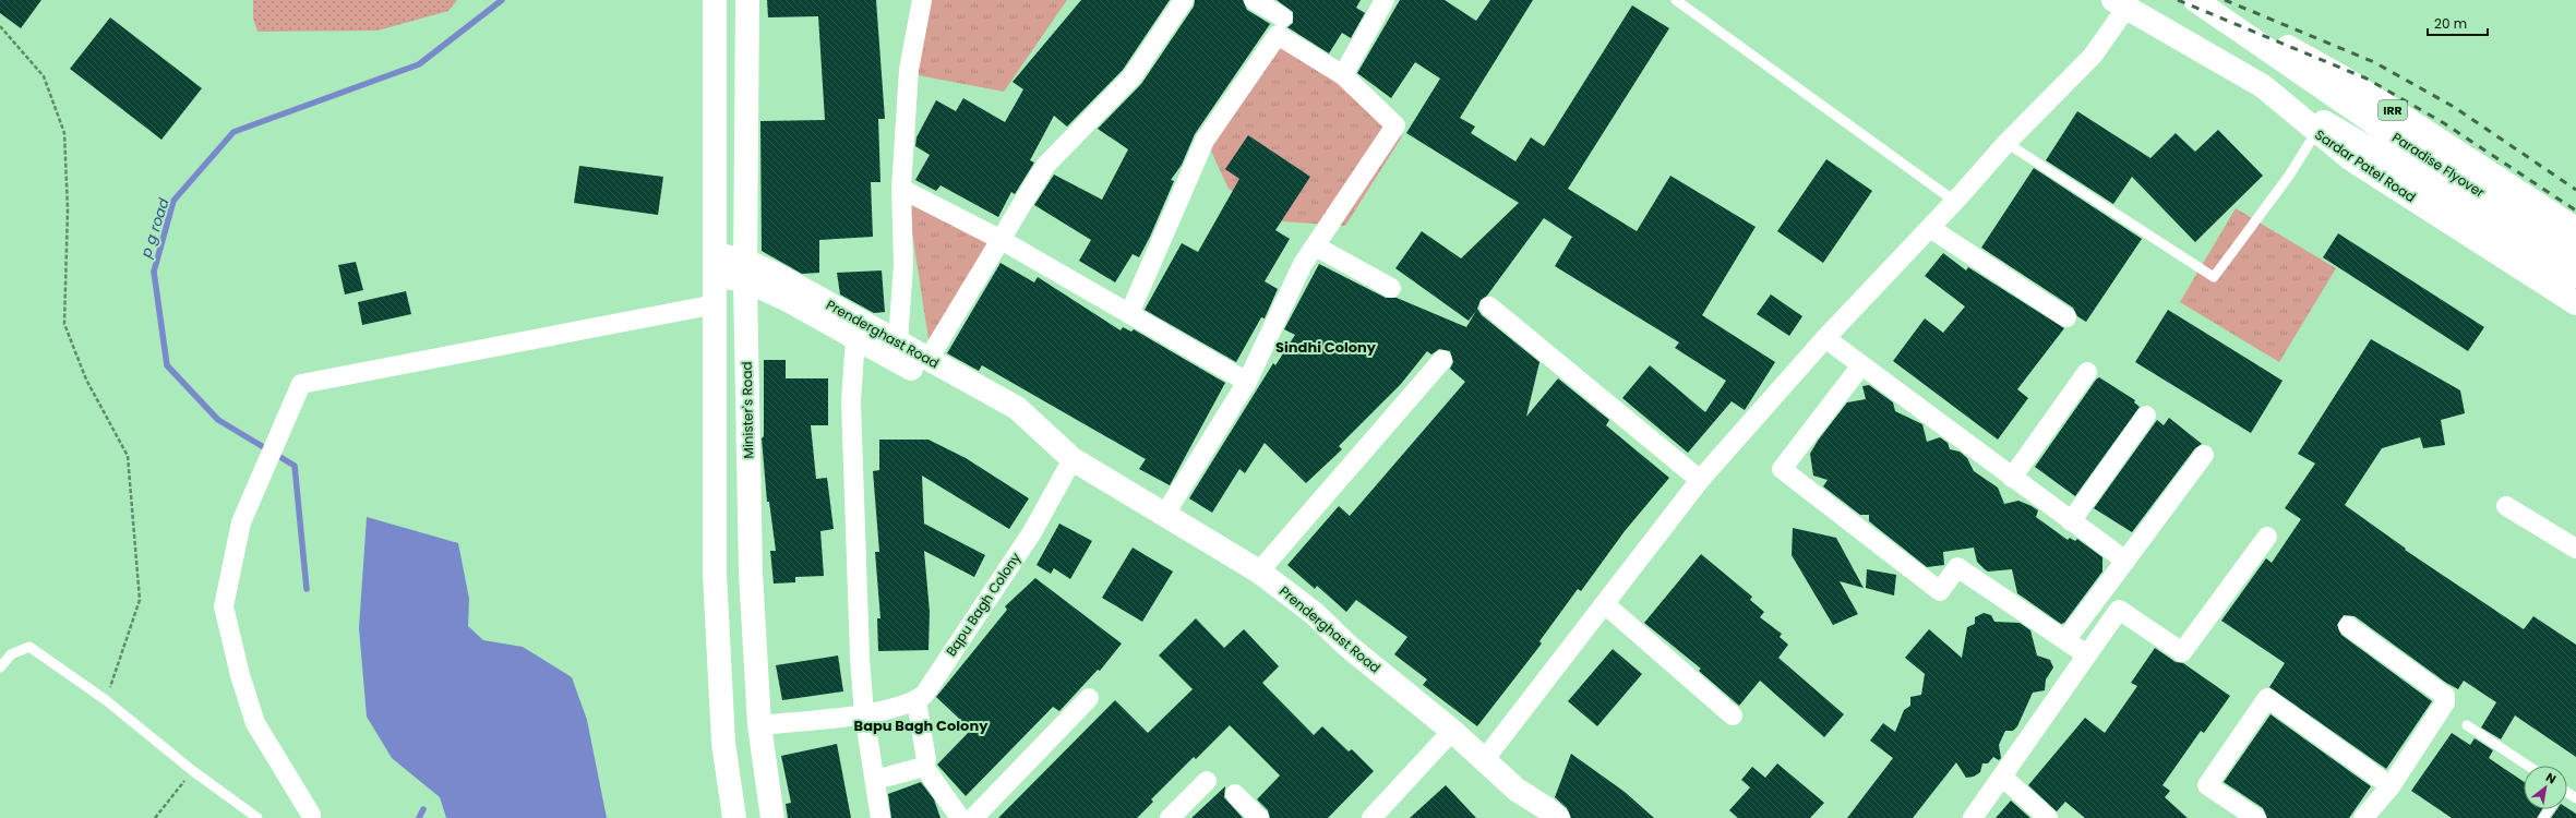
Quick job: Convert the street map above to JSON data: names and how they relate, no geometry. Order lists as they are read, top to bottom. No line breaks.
{"streets":{"main road":["IRR","Paradise Flyover","Sardar Patel Road","Prenderghast Road","Minister's Road"],"street":["Bqpu Bagh Colony"]},"crossings":[["Paradise Flyover","Sardar Patel Road"],["Prenderghast Road","Minister's Road"],["Prenderghast Road","Bqpu Bagh Colony"]],"districts":["Sindhi Colony","Bapu Bagh Colony"],"water":["p g road"],"scale_bar":"20 m","north":"top right"}
